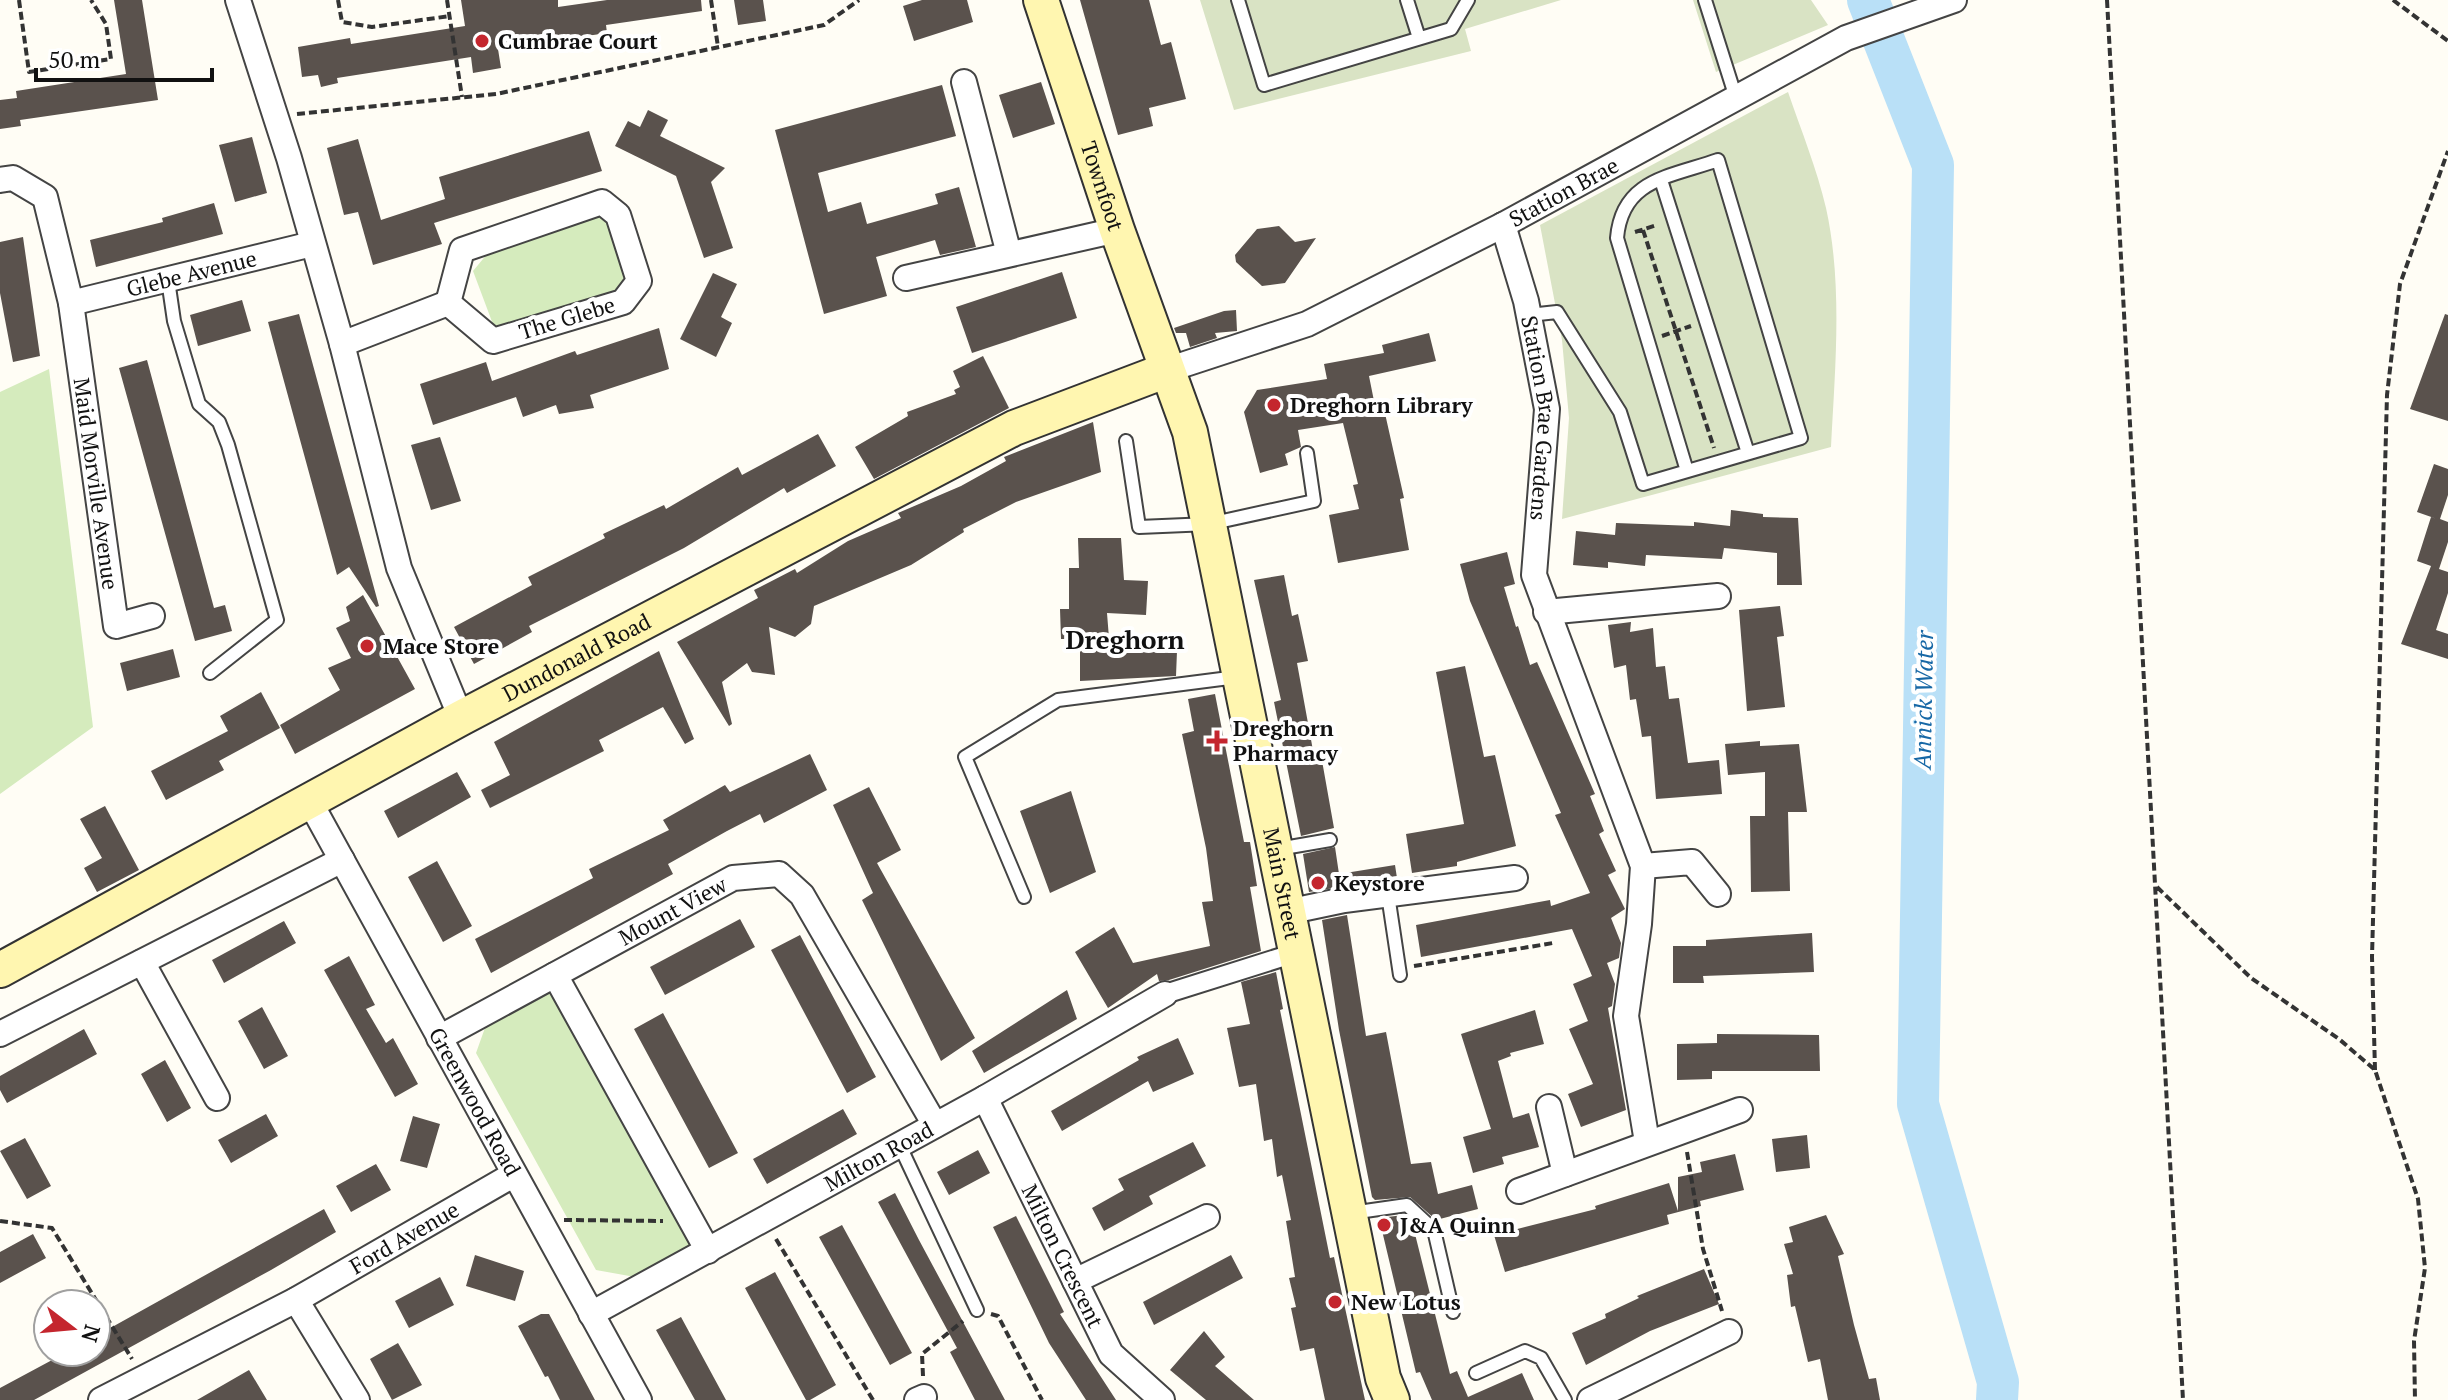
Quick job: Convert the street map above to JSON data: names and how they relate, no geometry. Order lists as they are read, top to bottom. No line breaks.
{"streets":{"main road":["Townfoot","Dundonald Road","Main Street"],"street":["Station Brae","Glebe Avenue","The Glebe","Station Brae Gardens","Maid Morville Avenue","Mount View","Greenwood Road","Milton Road","Ford Avenue","Milton Crescent"]},"crossings":[["Townfoot","Station Brae"],["Townfoot","Dundonald Road"],["Townfoot","Main Street"],["Station Brae","Station Brae Gardens"],["Station Brae","Dundonald Road"],["Station Brae","Main Street"],["Glebe Avenue","Maid Morville Avenue"],["Dundonald Road","Main Street"],["Dundonald Road","Greenwood Road"],["Mount View","Greenwood Road"],["Mount View","Milton Road"],["Greenwood Road","Milton Road"],["Greenwood Road","Ford Avenue"],["Milton Road","Milton Crescent"]],"districts":["Dreghorn"],"water":["Annick Water"],"places":{"other":["Cumbrae Court","Dreghorn Library","Mace Store","Keystore","J&A Quinn","New Lotus"],"health":["Dreghorn Pharmacy"]},"scale_bar":"50 m","north":"right"}
